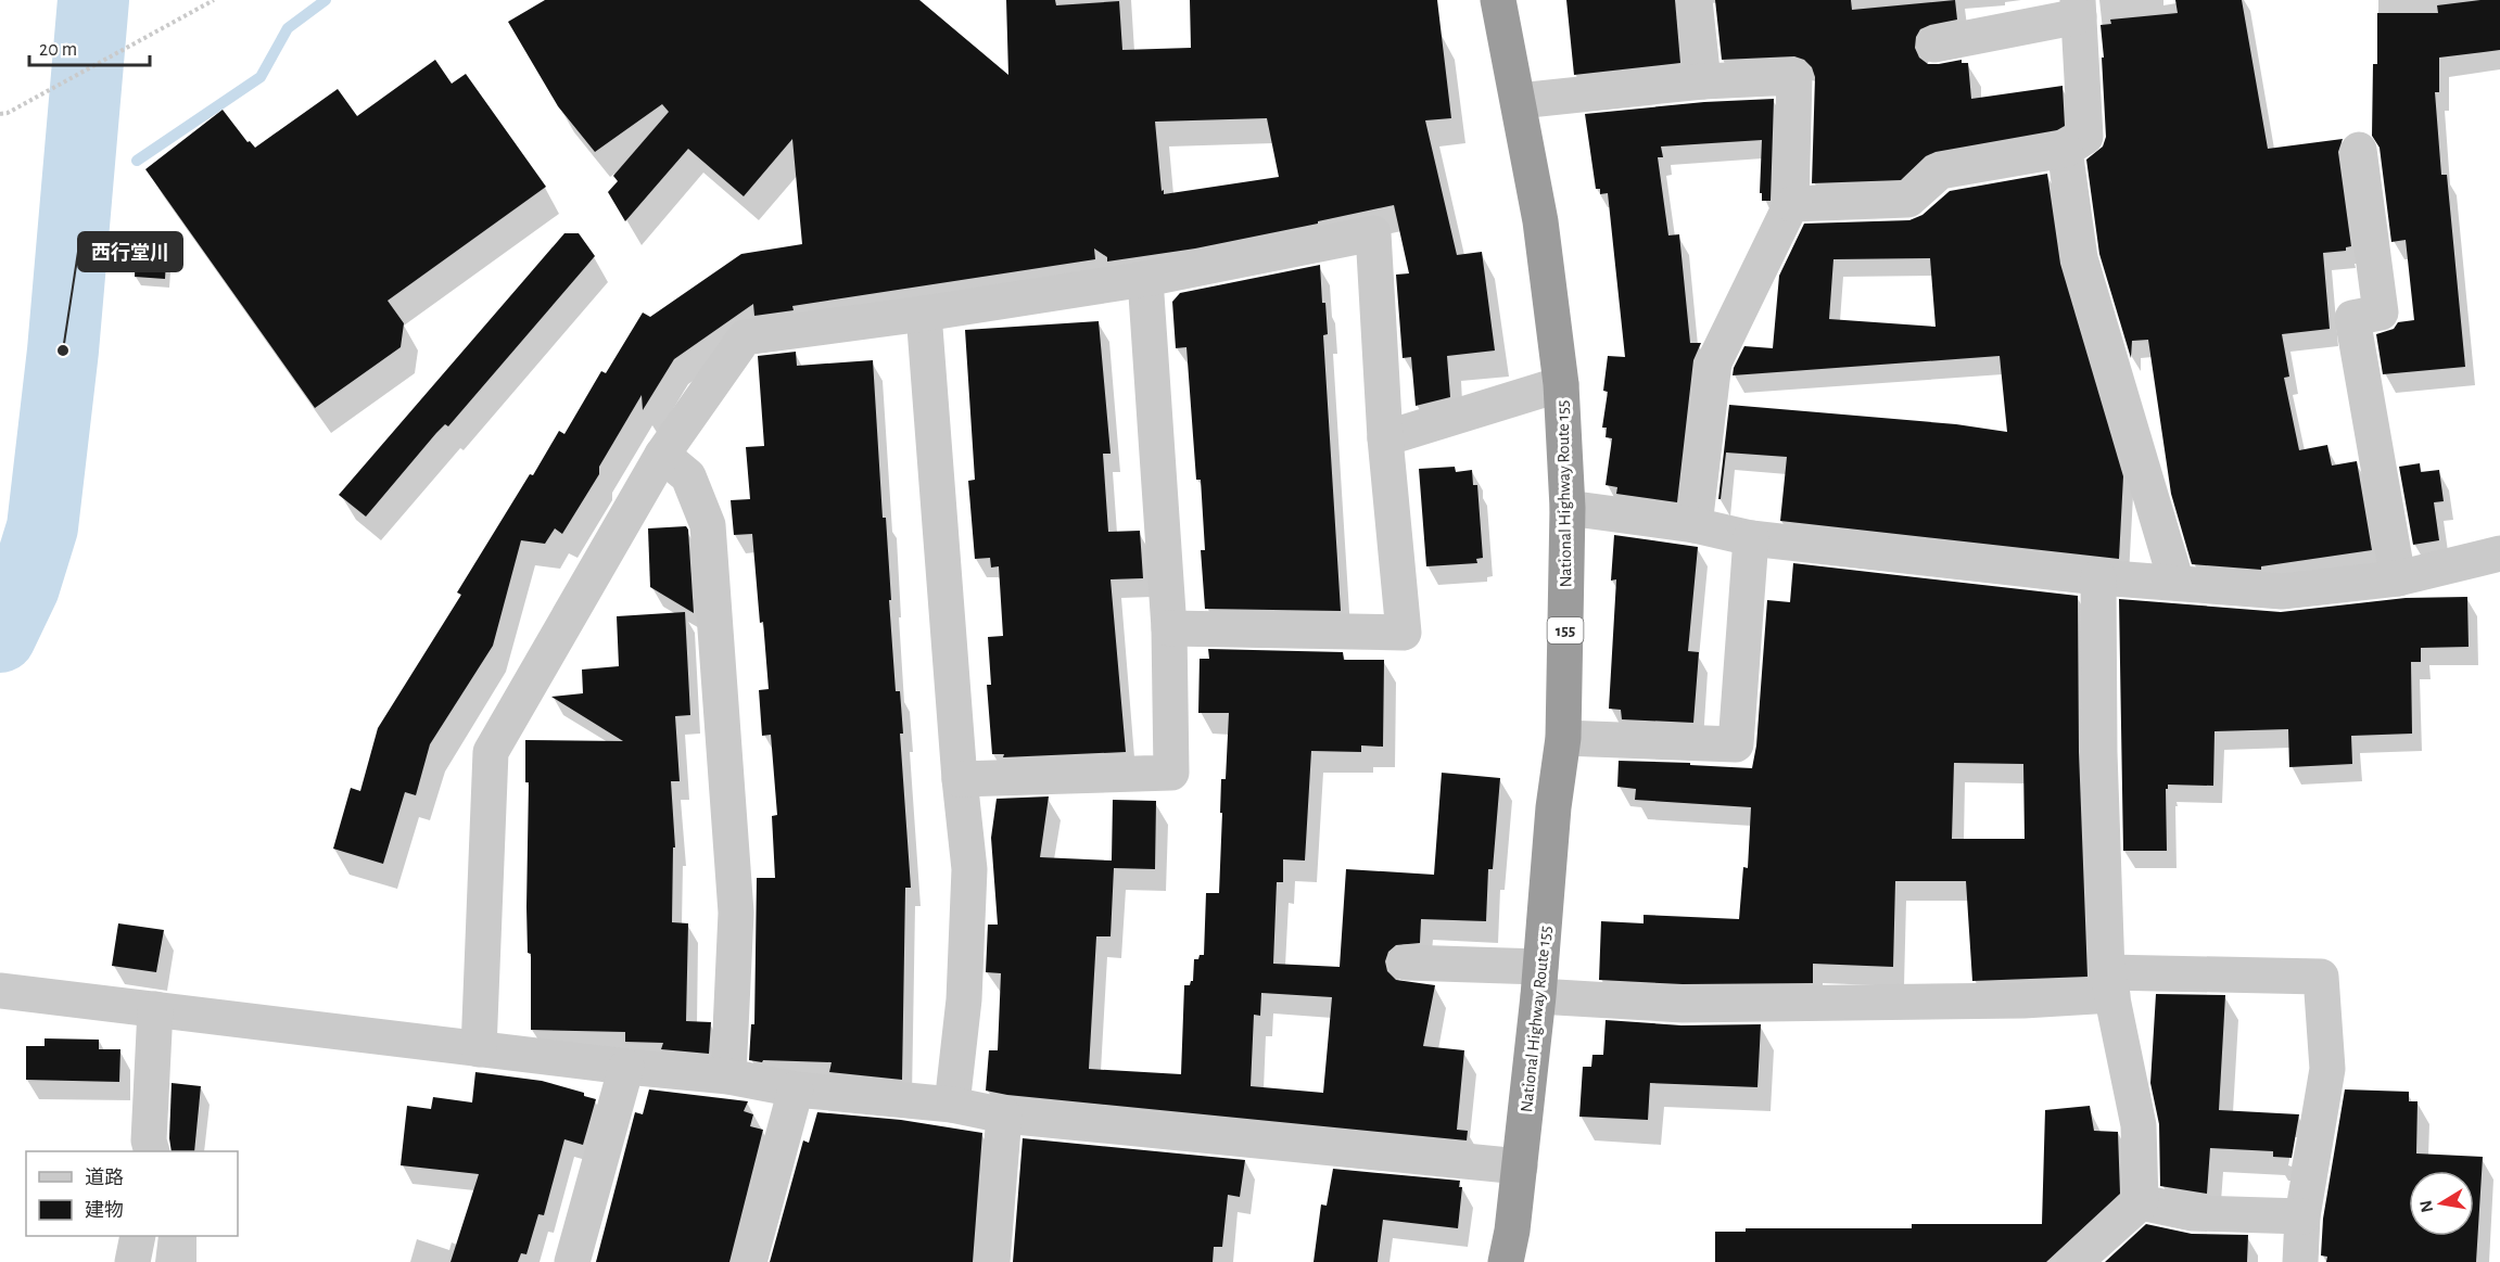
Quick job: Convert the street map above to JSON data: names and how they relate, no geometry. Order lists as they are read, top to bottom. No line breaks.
{"streets":{"highway":["National Highway Route 155","155"]},"places":["西行堂川"],"legend":["道路","建物"],"scale_bar":"20 m","north":"left"}
